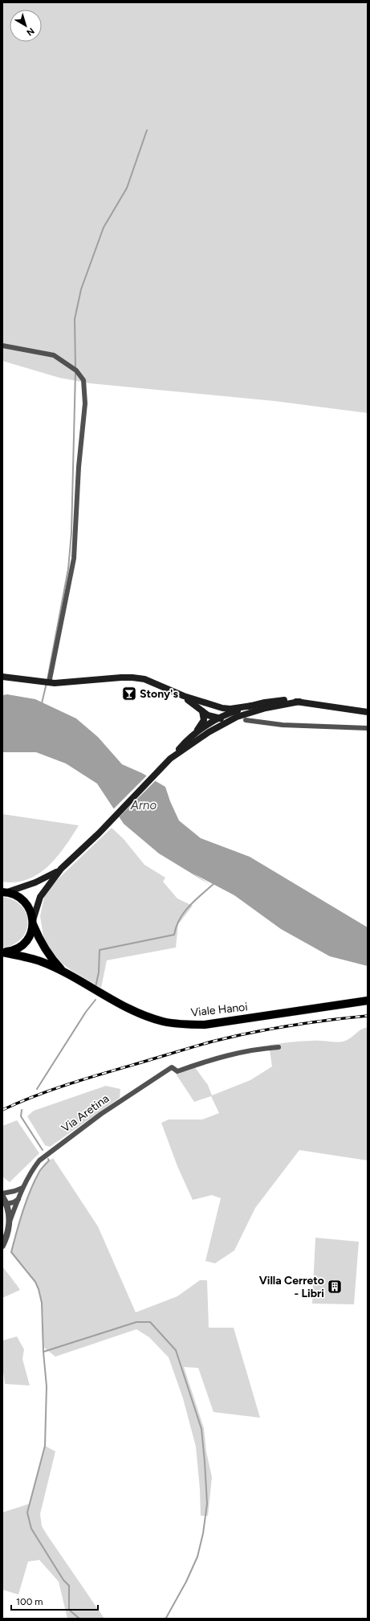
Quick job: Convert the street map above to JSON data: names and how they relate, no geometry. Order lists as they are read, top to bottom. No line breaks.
{"streets":{"main road":["Viale Hanoi"],"street":["Via Aretina"]},"water":["Arno"],"places":{"bar":["Stony's"],"building":["Villa Cerreto - Libri"]},"scale_bar":"100 m","north":"bottom right"}
